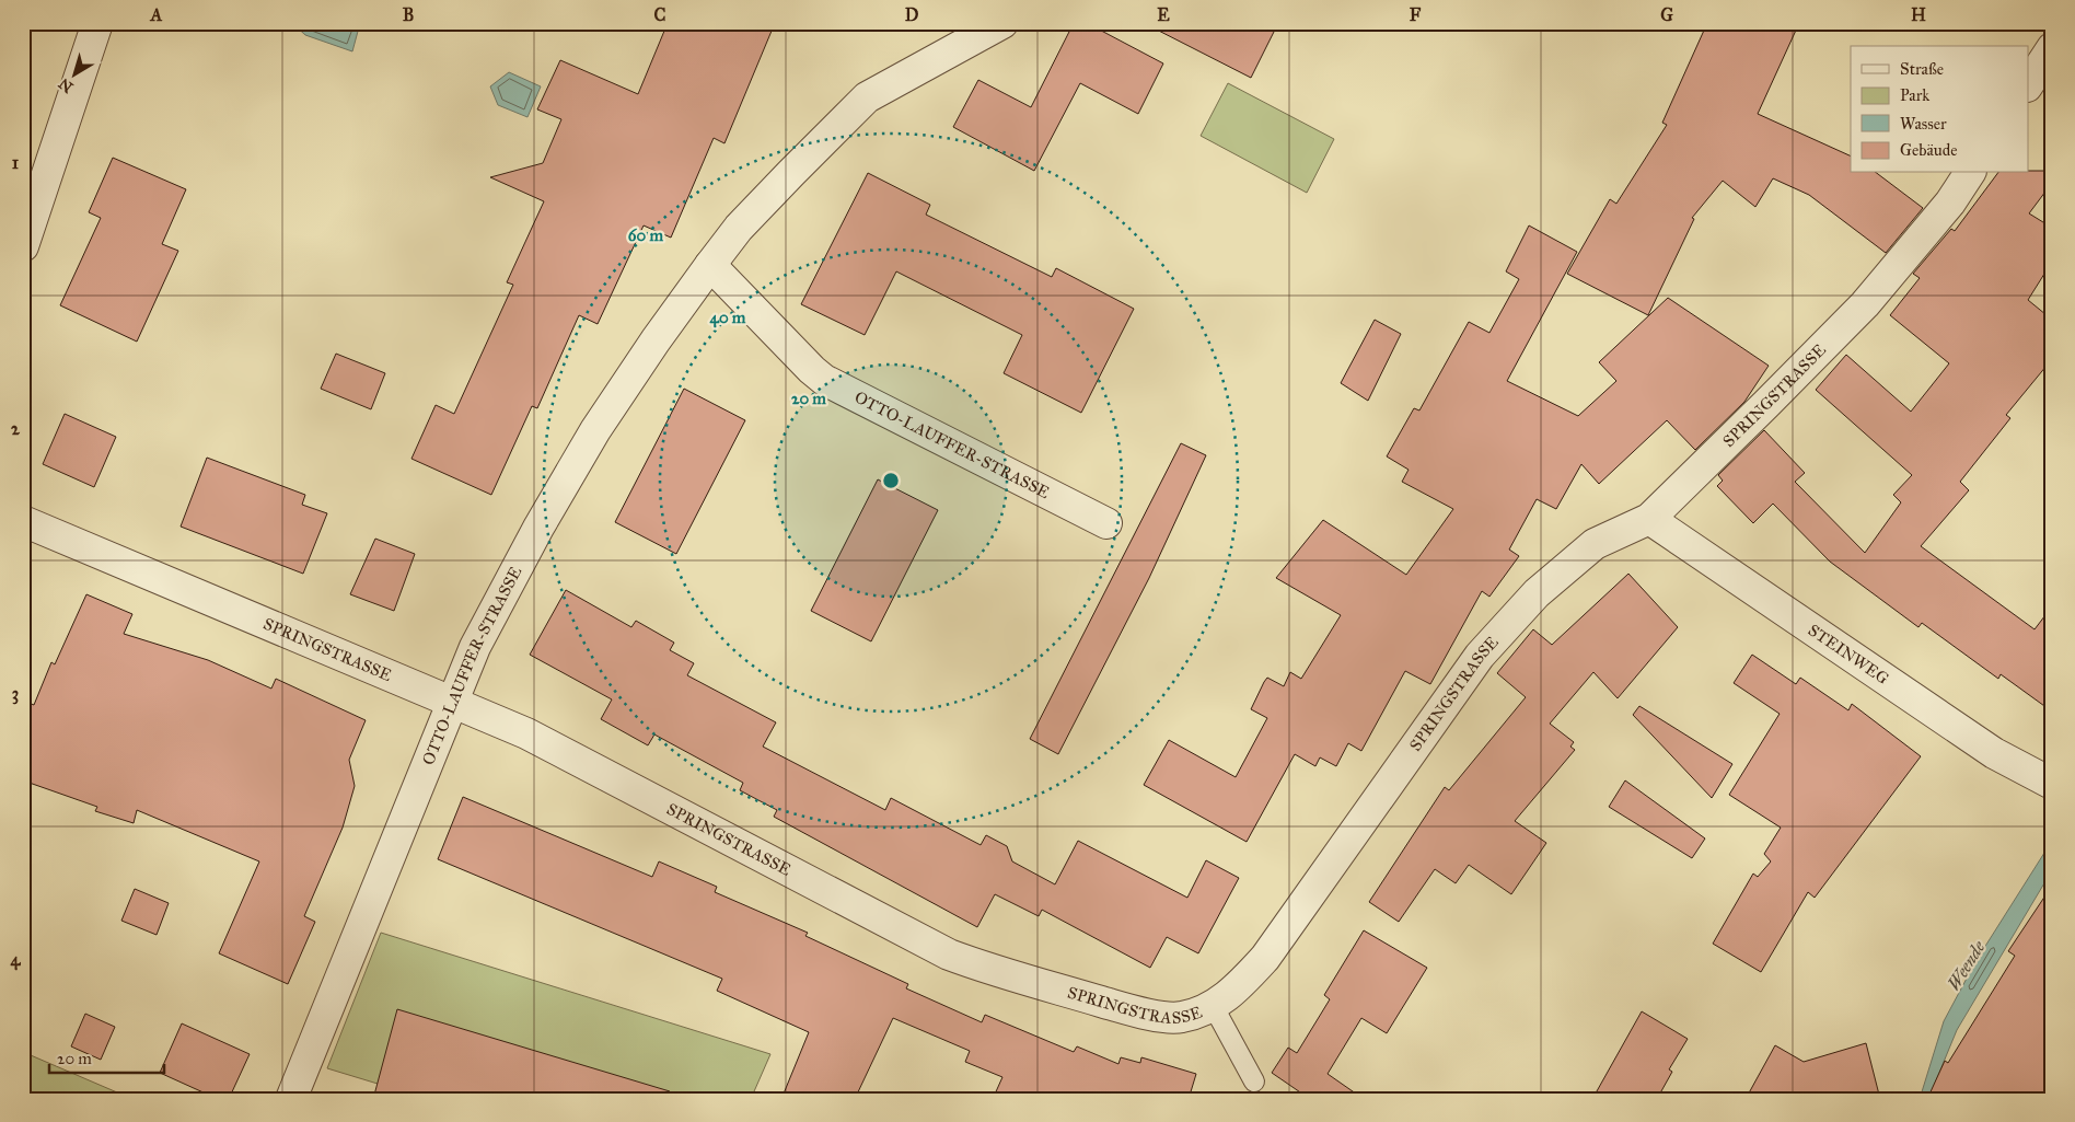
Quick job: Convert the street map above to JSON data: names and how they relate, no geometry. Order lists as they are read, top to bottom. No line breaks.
{"streets":{"street":["SPRINGSTRASSE","OTTO-LAUFFER-STRASSE","STEINWEG"]},"crossings":[["SPRINGSTRASSE","OTTO-LAUFFER-STRASSE"],["SPRINGSTRASSE","STEINWEG"]],"water":["Weende"],"legend":["Straße","Park","Wasser","Gebäude"],"scale_bar":"20 m","north":"bottom left","grid":{"columns":["A","B","C","D","E","F","G","H"],"rows":["1","2","3","4"]},"rings":["60 m","40 m","20 m"]}
